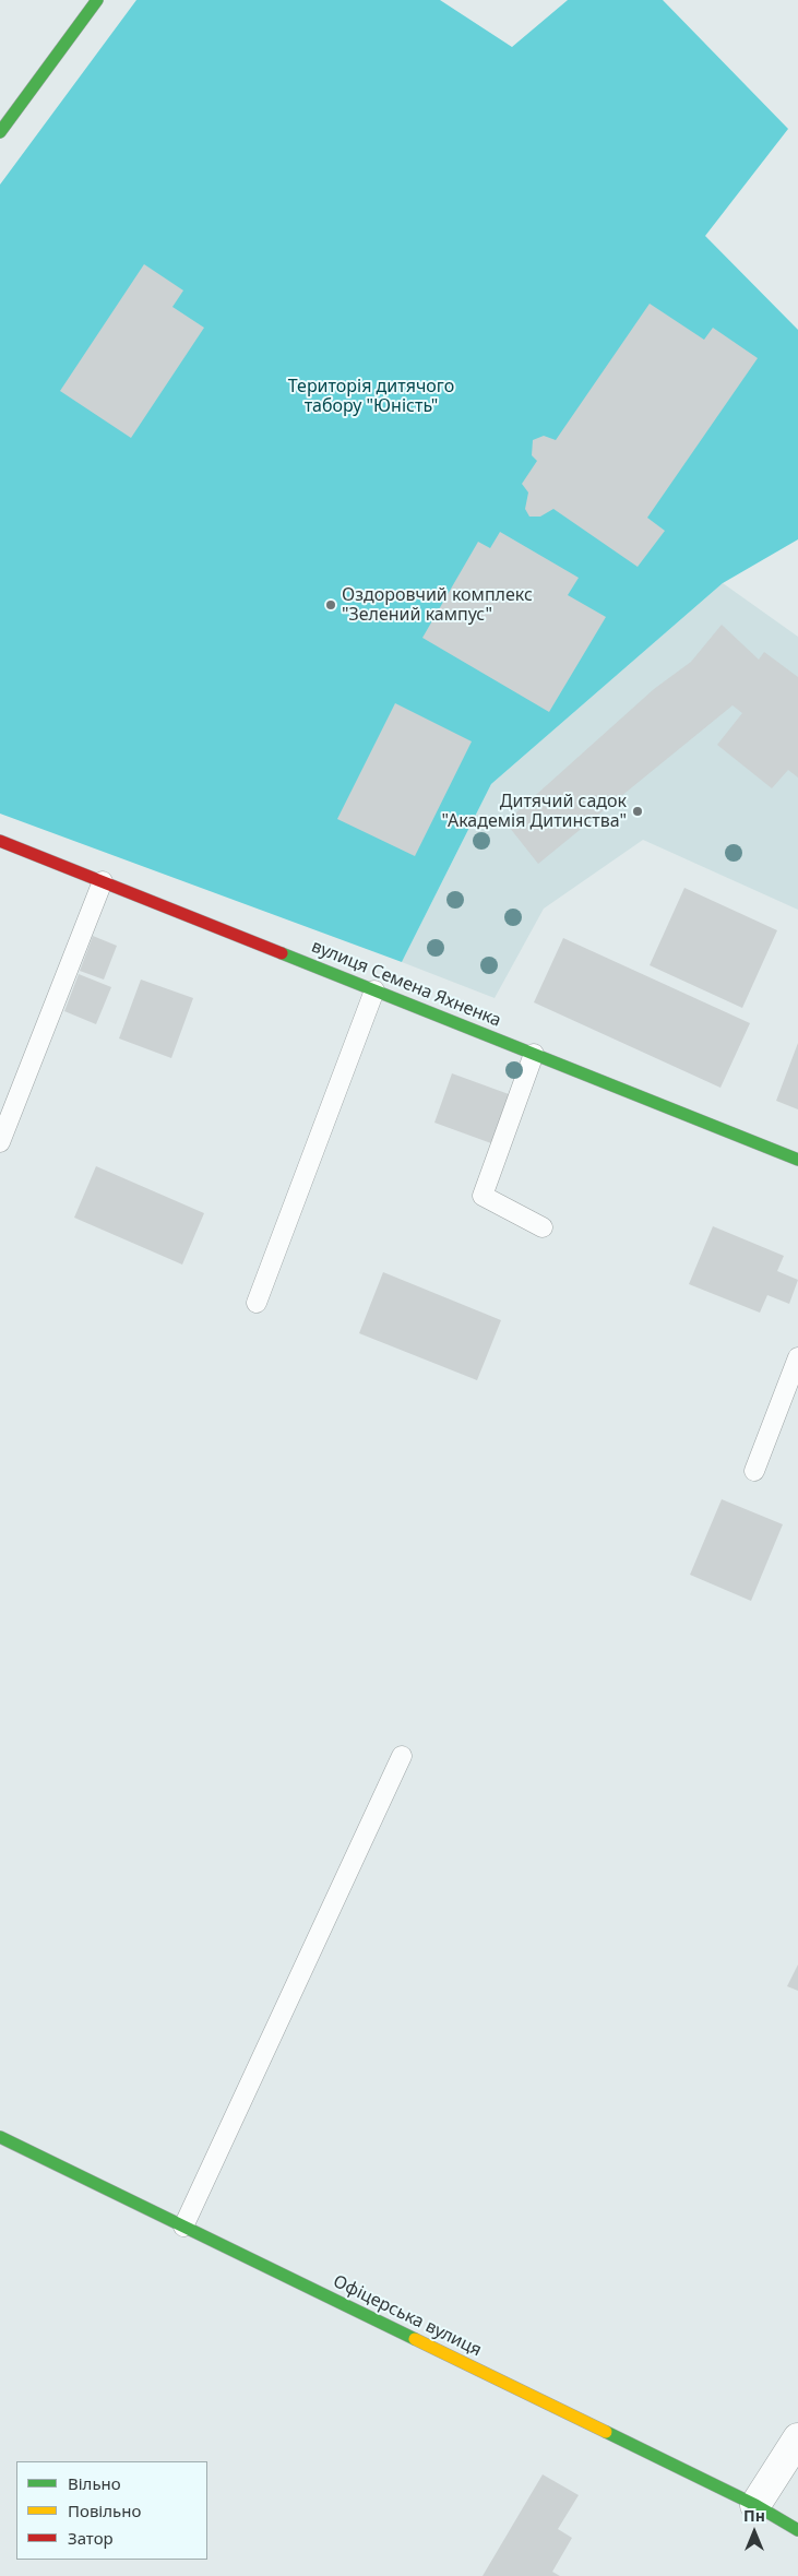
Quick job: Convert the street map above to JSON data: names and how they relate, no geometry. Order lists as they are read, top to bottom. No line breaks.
{"streets":{"street":["вулиця Семена Яхненка","Офіцерська вулиця"]},"parks":["Територія дитячого табору \"Юність\""],"places":["Оздоровчий комплекс \"Зелений кампус\"","Дитячий садок \"Академія Дитинства\""],"legend":["Вільно","Повільно","Затор"],"north":"top"}
